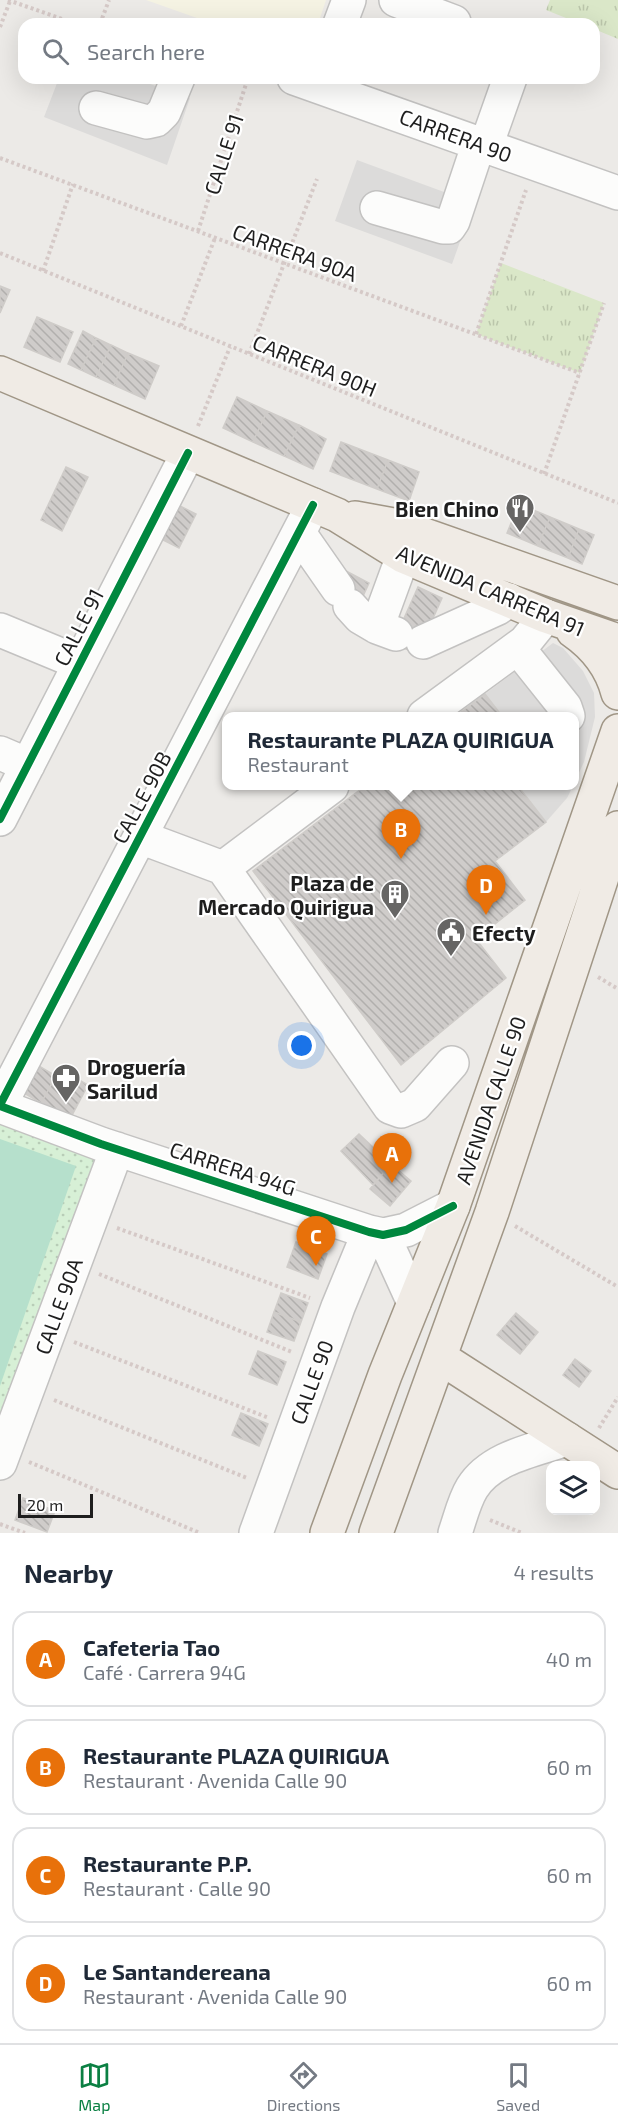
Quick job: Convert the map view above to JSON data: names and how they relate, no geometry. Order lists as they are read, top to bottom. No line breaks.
{"streets":{"main road":["AVENIDA CARRERA 91","AVENIDA CALLE 90"],"street":["CARRERA 90","CALLE 91","CALLE 90B","CARRERA 94G","CALLE 90A","CALLE 90"],"path":["CARRERA 90A","CARRERA 90H"]},"crossings":[["CALLE 91","CARRERA 90A"],["CALLE 91","AVENIDA CARRERA 91"],["AVENIDA CARRERA 91","CALLE 90B"],["CALLE 90B","CARRERA 94G"],["CARRERA 94G","CALLE 90A"],["CARRERA 94G","CALLE 90"]],"places":{"restaurant":["Bien Chino"],"building":["Plaza de Mercado Quirigua"],"public building":["Efecty"],"pharmacy":["Droguería Sarilud"]},"scale_bar":"20 m","page":{"search":"Search here","popup":["Restaurante PLAZA QUIRIGUA","Restaurant"],"pins":["B","D","A","C"],"scale":"20 m","heading":["Nearby","4 results"],"list":[{"mark":"A","name":"Cafeteria Tao","note":"Café · Carrera 94G","value":"40 m"},{"mark":"B","name":"Restaurante PLAZA QUIRIGUA","note":"Restaurant · Avenida Calle 90","value":"60 m"},{"mark":"C","name":"Restaurante P.P.","note":"Restaurant · Calle 90","value":"60 m"},{"mark":"D","name":"Le Santandereana","note":"Restaurant · Avenida Calle 90","value":"60 m"}],"nav":["Map","Directions","Saved"]}}
